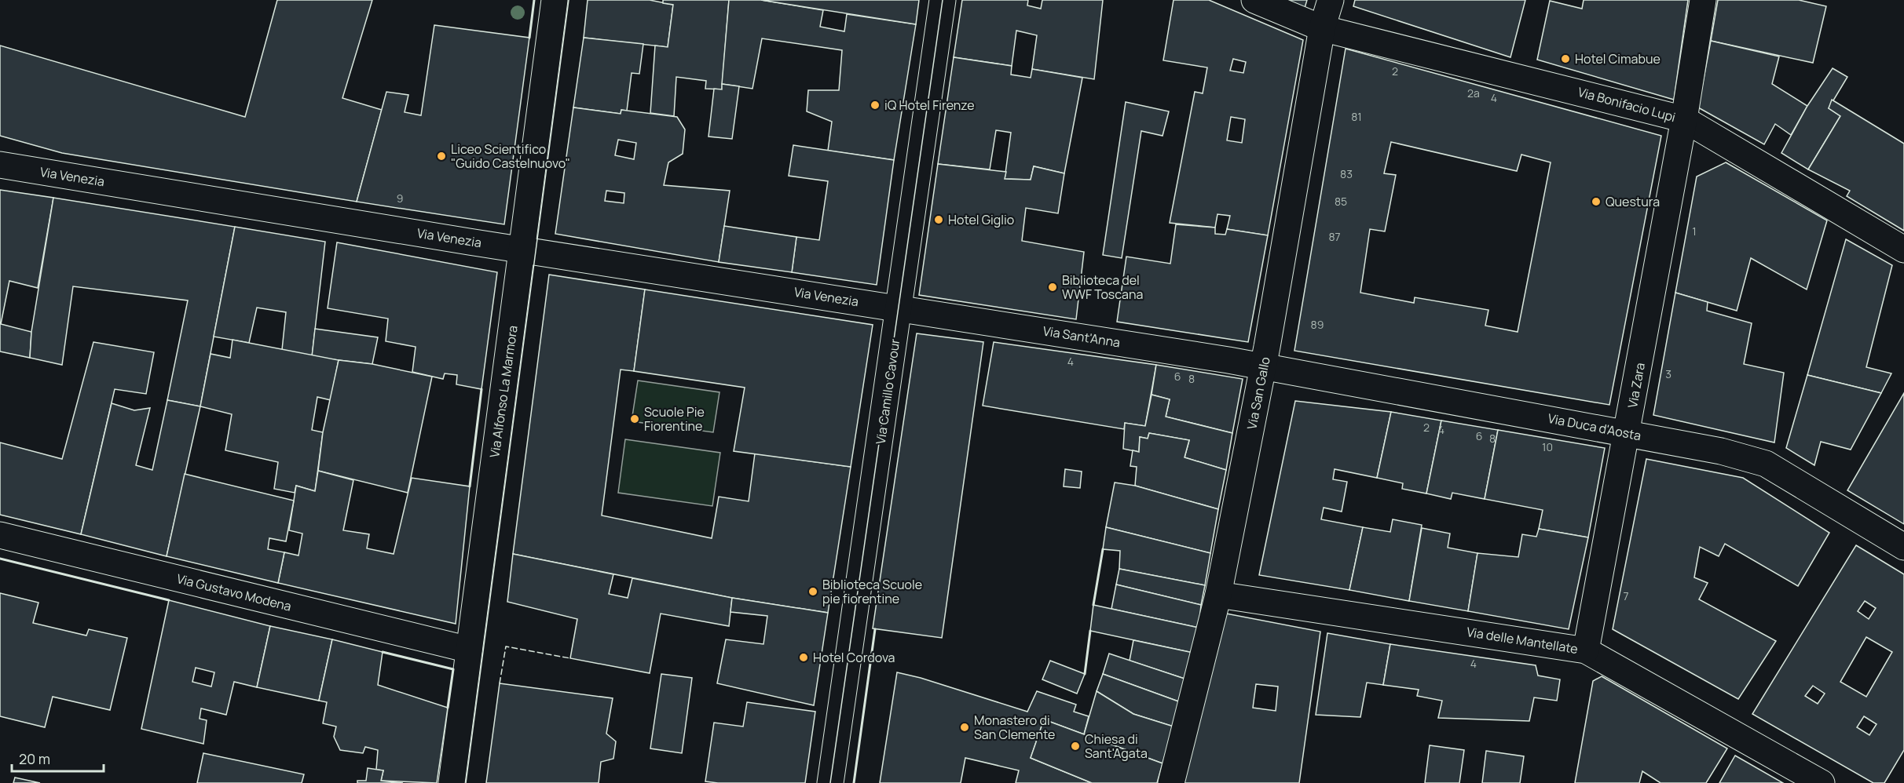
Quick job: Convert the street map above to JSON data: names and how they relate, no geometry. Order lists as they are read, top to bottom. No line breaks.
{"streets":{"street":["Via Bonifacio Lupi","Via Venezia","Via Sant'Anna","Via Zara","Via Alfonso La Marmora","Via Camillo Cavour","Via San Gallo","Via Duca d'Aosta","Via Gustavo Modena","Via delle Mantellate"]},"crossings":[["Via Bonifacio Lupi","Via Zara"],["Via Bonifacio Lupi","Via San Gallo"],["Via Venezia","Via Sant'Anna"],["Via Venezia","Via Alfonso La Marmora"],["Via Venezia","Via Camillo Cavour"],["Via Sant'Anna","Via Camillo Cavour"],["Via Sant'Anna","Via San Gallo"],["Via Sant'Anna","Via Duca d'Aosta"],["Via Zara","Via Duca d'Aosta"],["Via Zara","Via delle Mantellate"],["Via Alfonso La Marmora","Via Gustavo Modena"],["Via San Gallo","Via Duca d'Aosta"],["Via San Gallo","Via delle Mantellate"]],"places":["Hotel Cimabue","iQ Hotel Firenze","Liceo Scientifico \"Guido Castelnuovo\"","Questura","Hotel Giglio","Biblioteca del WWF Toscana","Scuole Pie Fiorentine","Biblioteca Scuole pie fiorentine","Hotel Cordova","Monastero di San Clemente","Chiesa di Sant'Agata"],"house_numbers":["2","2a","4","81","83","9","85","1","87","89","4","3","6","8","2","4","6","8","10","7","4"],"scale_bar":"20 m"}
